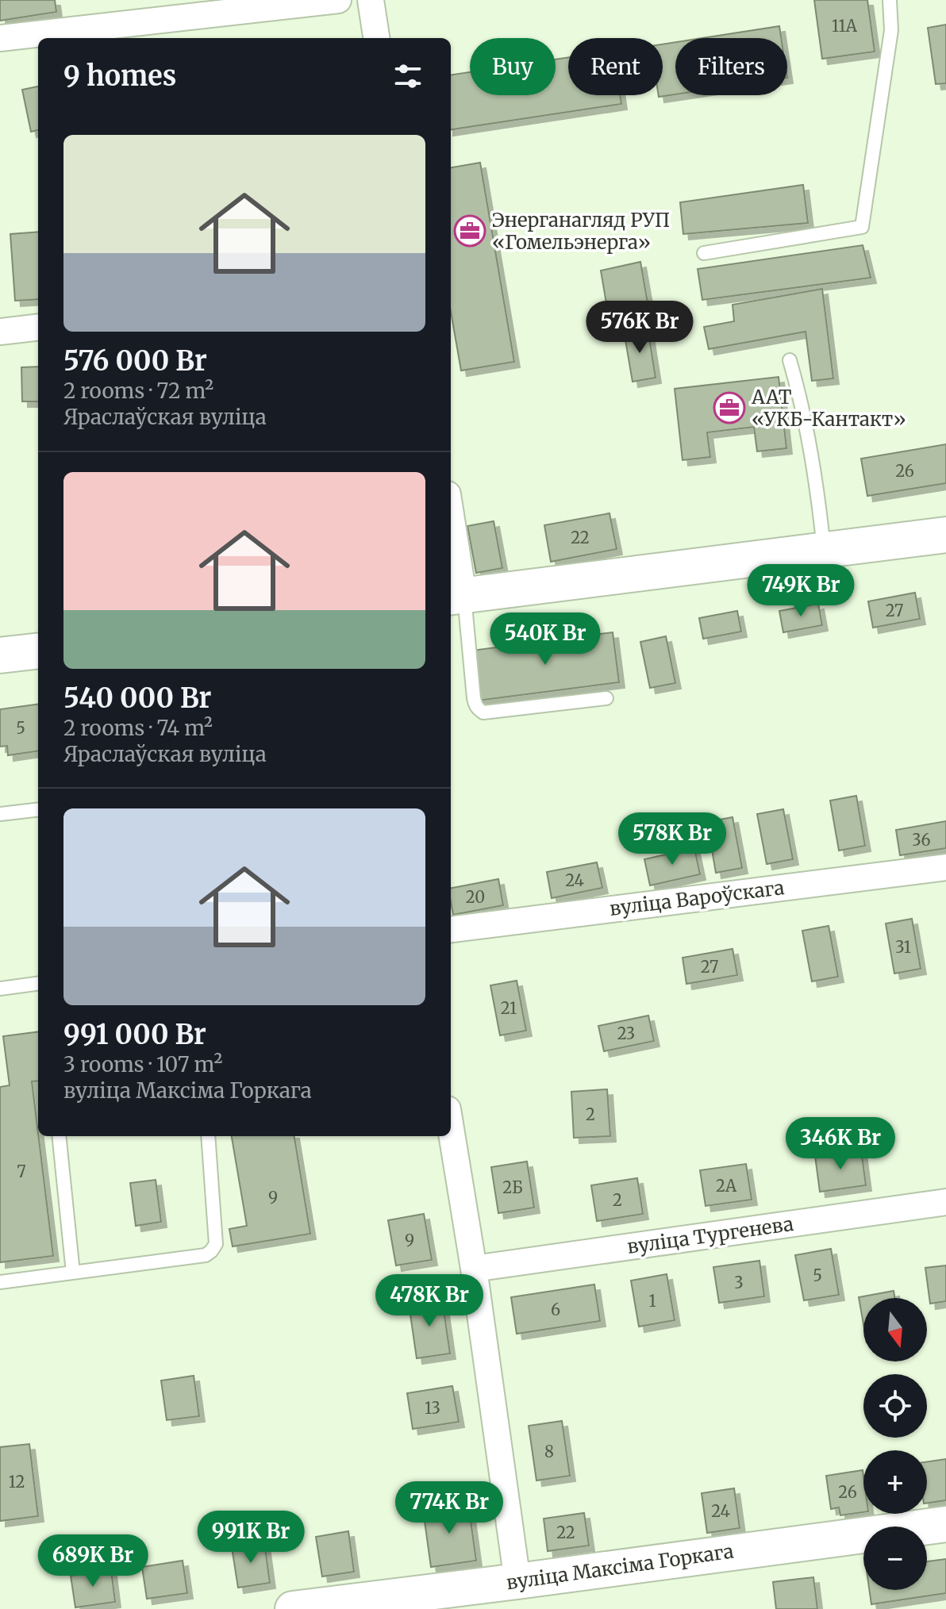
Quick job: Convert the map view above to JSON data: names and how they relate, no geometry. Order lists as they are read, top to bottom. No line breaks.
{"streets":{"street":["вуліца Вароўскага","вуліца Тургенева","вуліца Максіма Горкага"]},"places":{"office":["Энерганагляд РУП «Гомельэнерга»","ААТ «УКБ-Кантакт»"]},"house_numbers":["11А","26","22","27","5","36","24","20","31","27","21","23","2","7","2А","2Б","9","2","9","5","3","1","6","13","8","12","26","24","22"],"north":"bottom","page":{"chip":["Buy","Rent","Filters"],"heading":"9 homes","list":[{"name":"576 000 Br","note":"2 rooms · 72 m² · Яраслаўская вуліца"},{"name":"540 000 Br","note":"2 rooms · 74 m² · Яраслаўская вуліца"},{"name":"991 000 Br","note":"3 rooms · 107 m² · вуліца Максіма Горкага"}],"price":["576K Br","749K Br","540K Br","578K Br","346K Br","478K Br","774K Br","991K Br","689K Br"],"map_buttons":["+","−"]}}
